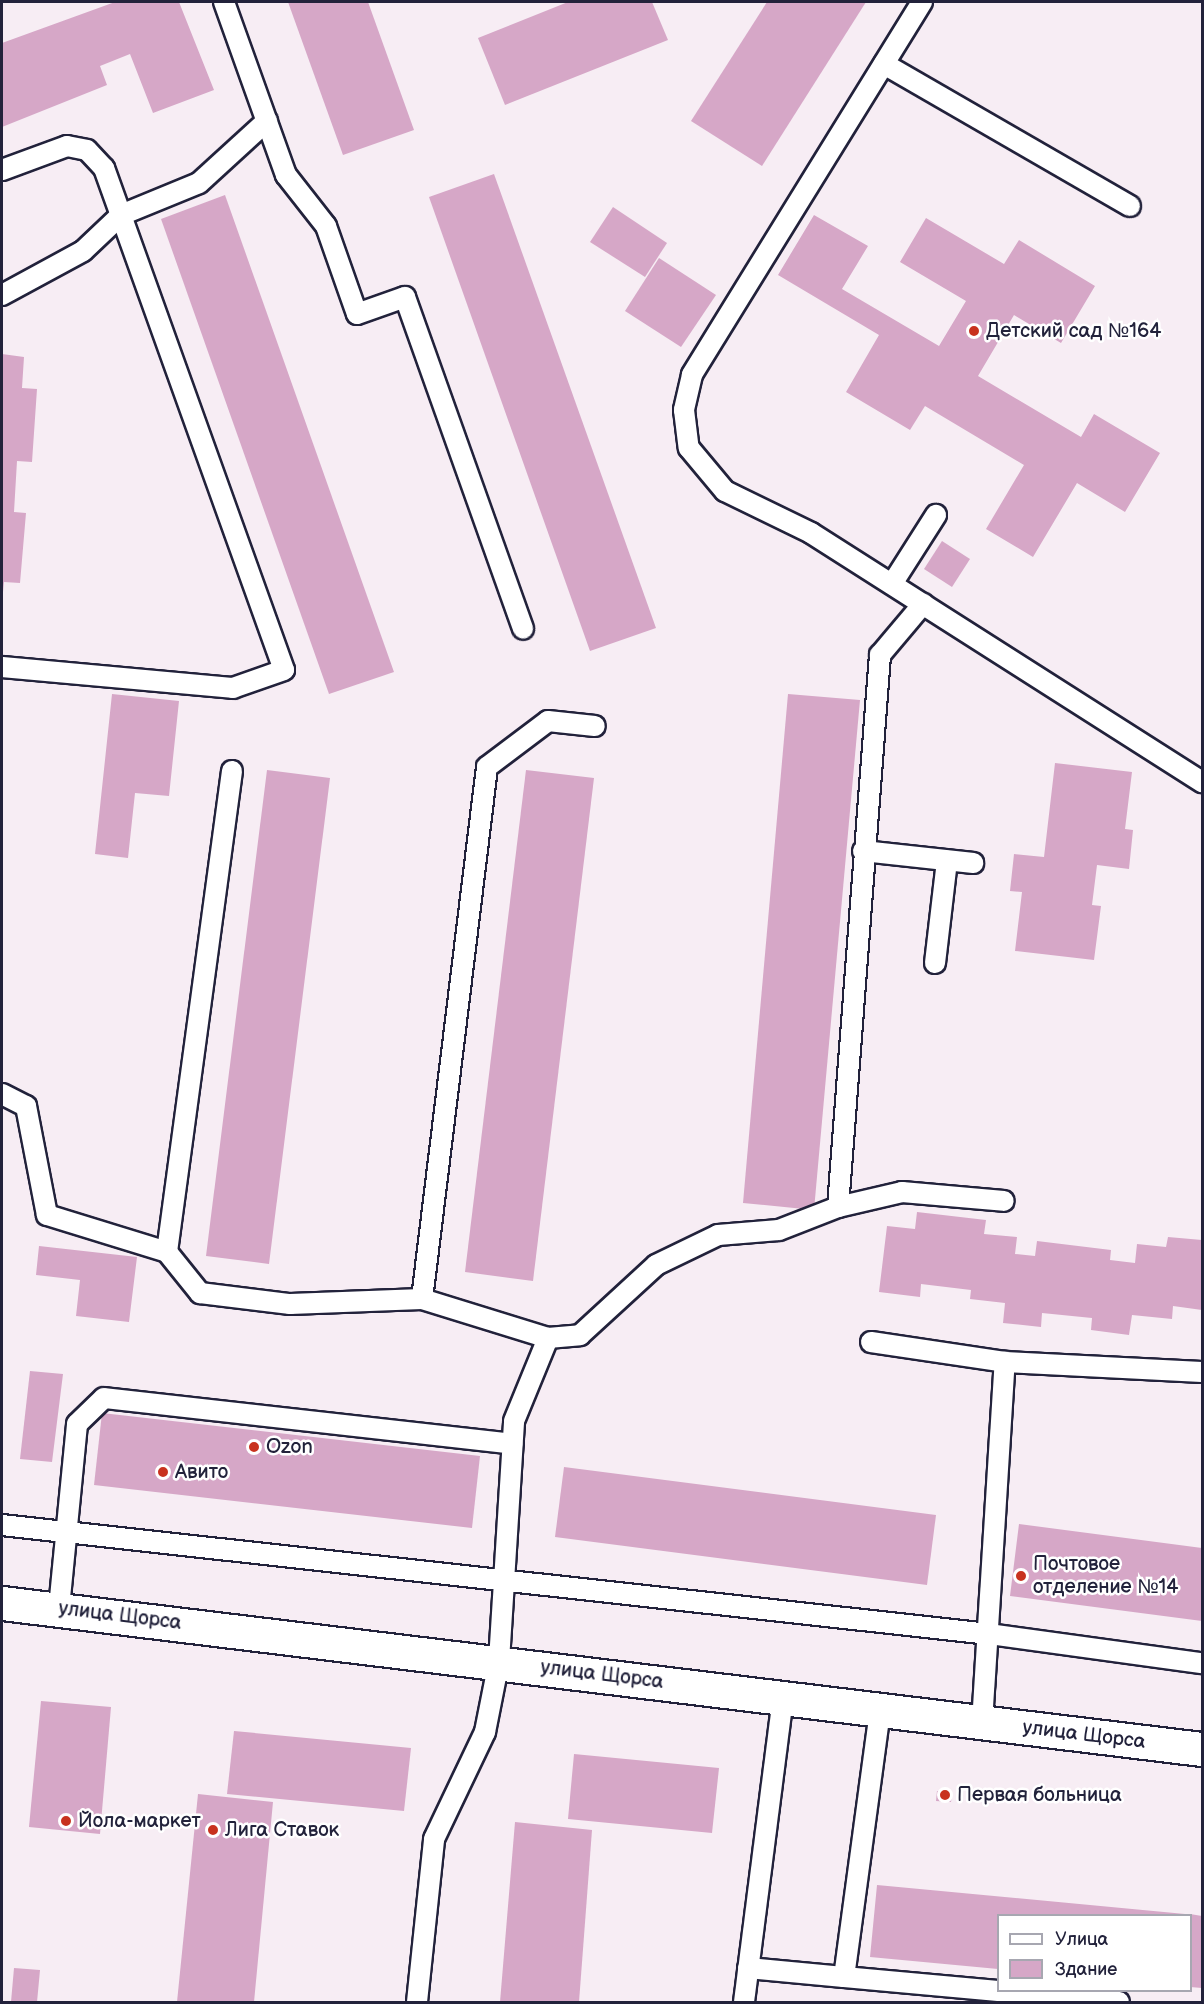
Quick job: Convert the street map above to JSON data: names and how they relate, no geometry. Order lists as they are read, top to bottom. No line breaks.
{"streets":{"main road":["улица Щорса"]},"places":["Детский сад №164","Ozon","Авито","Почтовое отделение №14","Первая больница","Йола-маркет","Лига Ставок"],"legend":["Улица","Здание"]}
